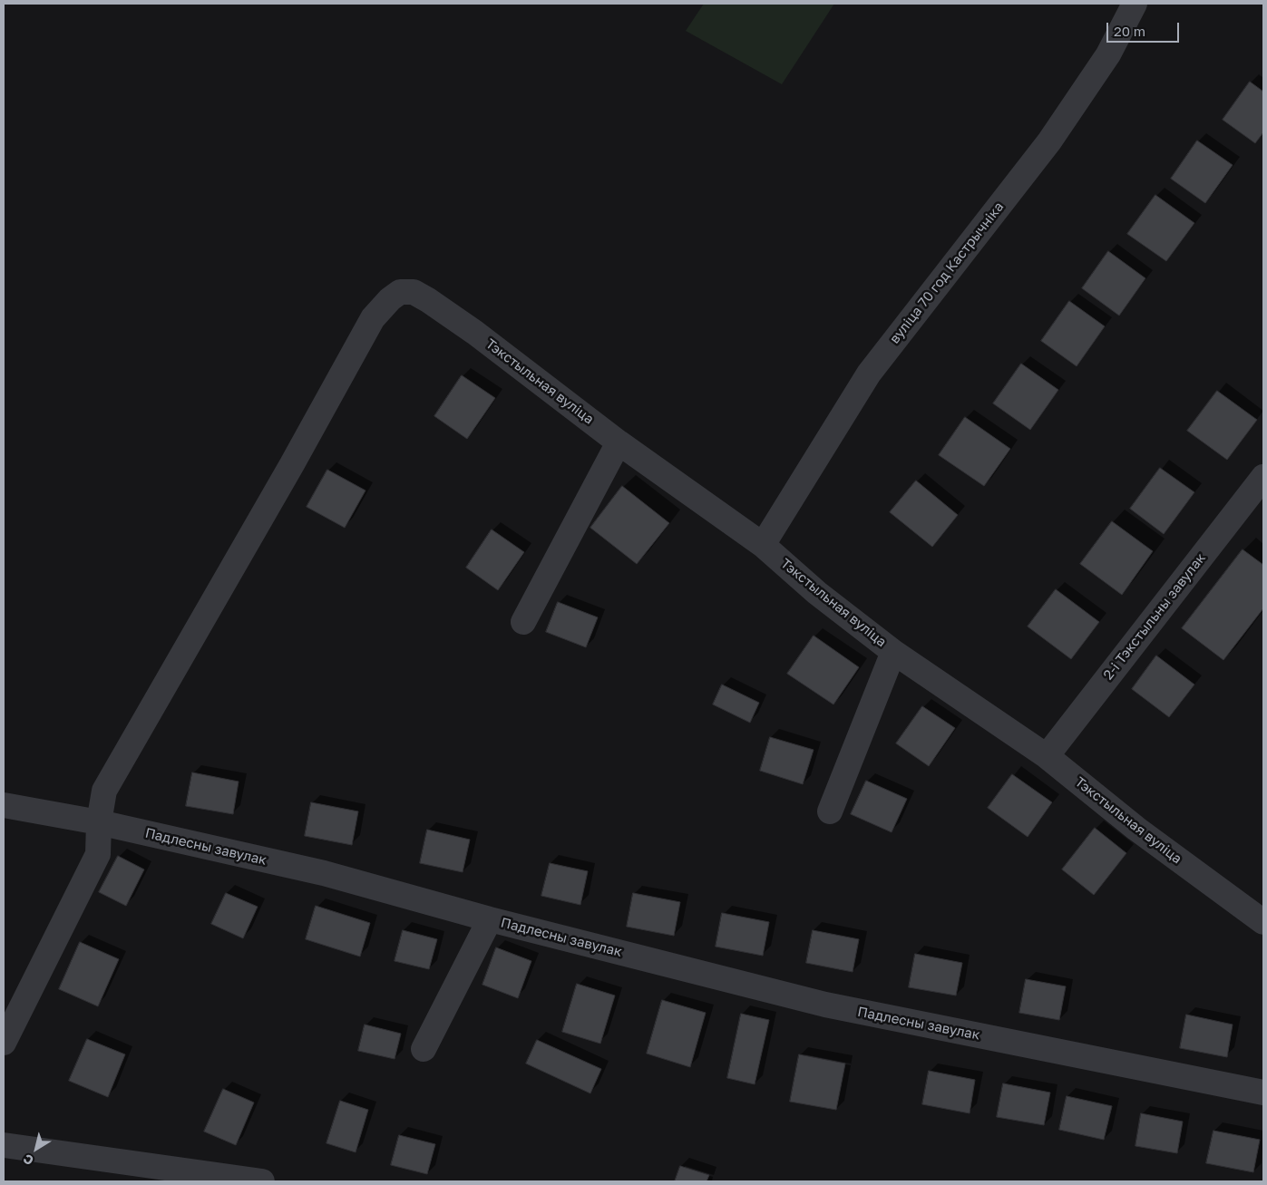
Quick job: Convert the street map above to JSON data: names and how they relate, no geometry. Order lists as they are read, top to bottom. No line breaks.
{"streets":{"street":["вуліца 70 год Кастрычніка","Тэкстыльная вуліца","2-і Тэкстыльны завулак","Падлесны завулак"]},"crossings":[["вуліца 70 год Кастрычніка","Тэкстыльная вуліца"],["Тэкстыльная вуліца","2-і Тэкстыльны завулак"],["Тэкстыльная вуліца","Падлесны завулак"]],"scale_bar":"20 m","north":"bottom left"}
